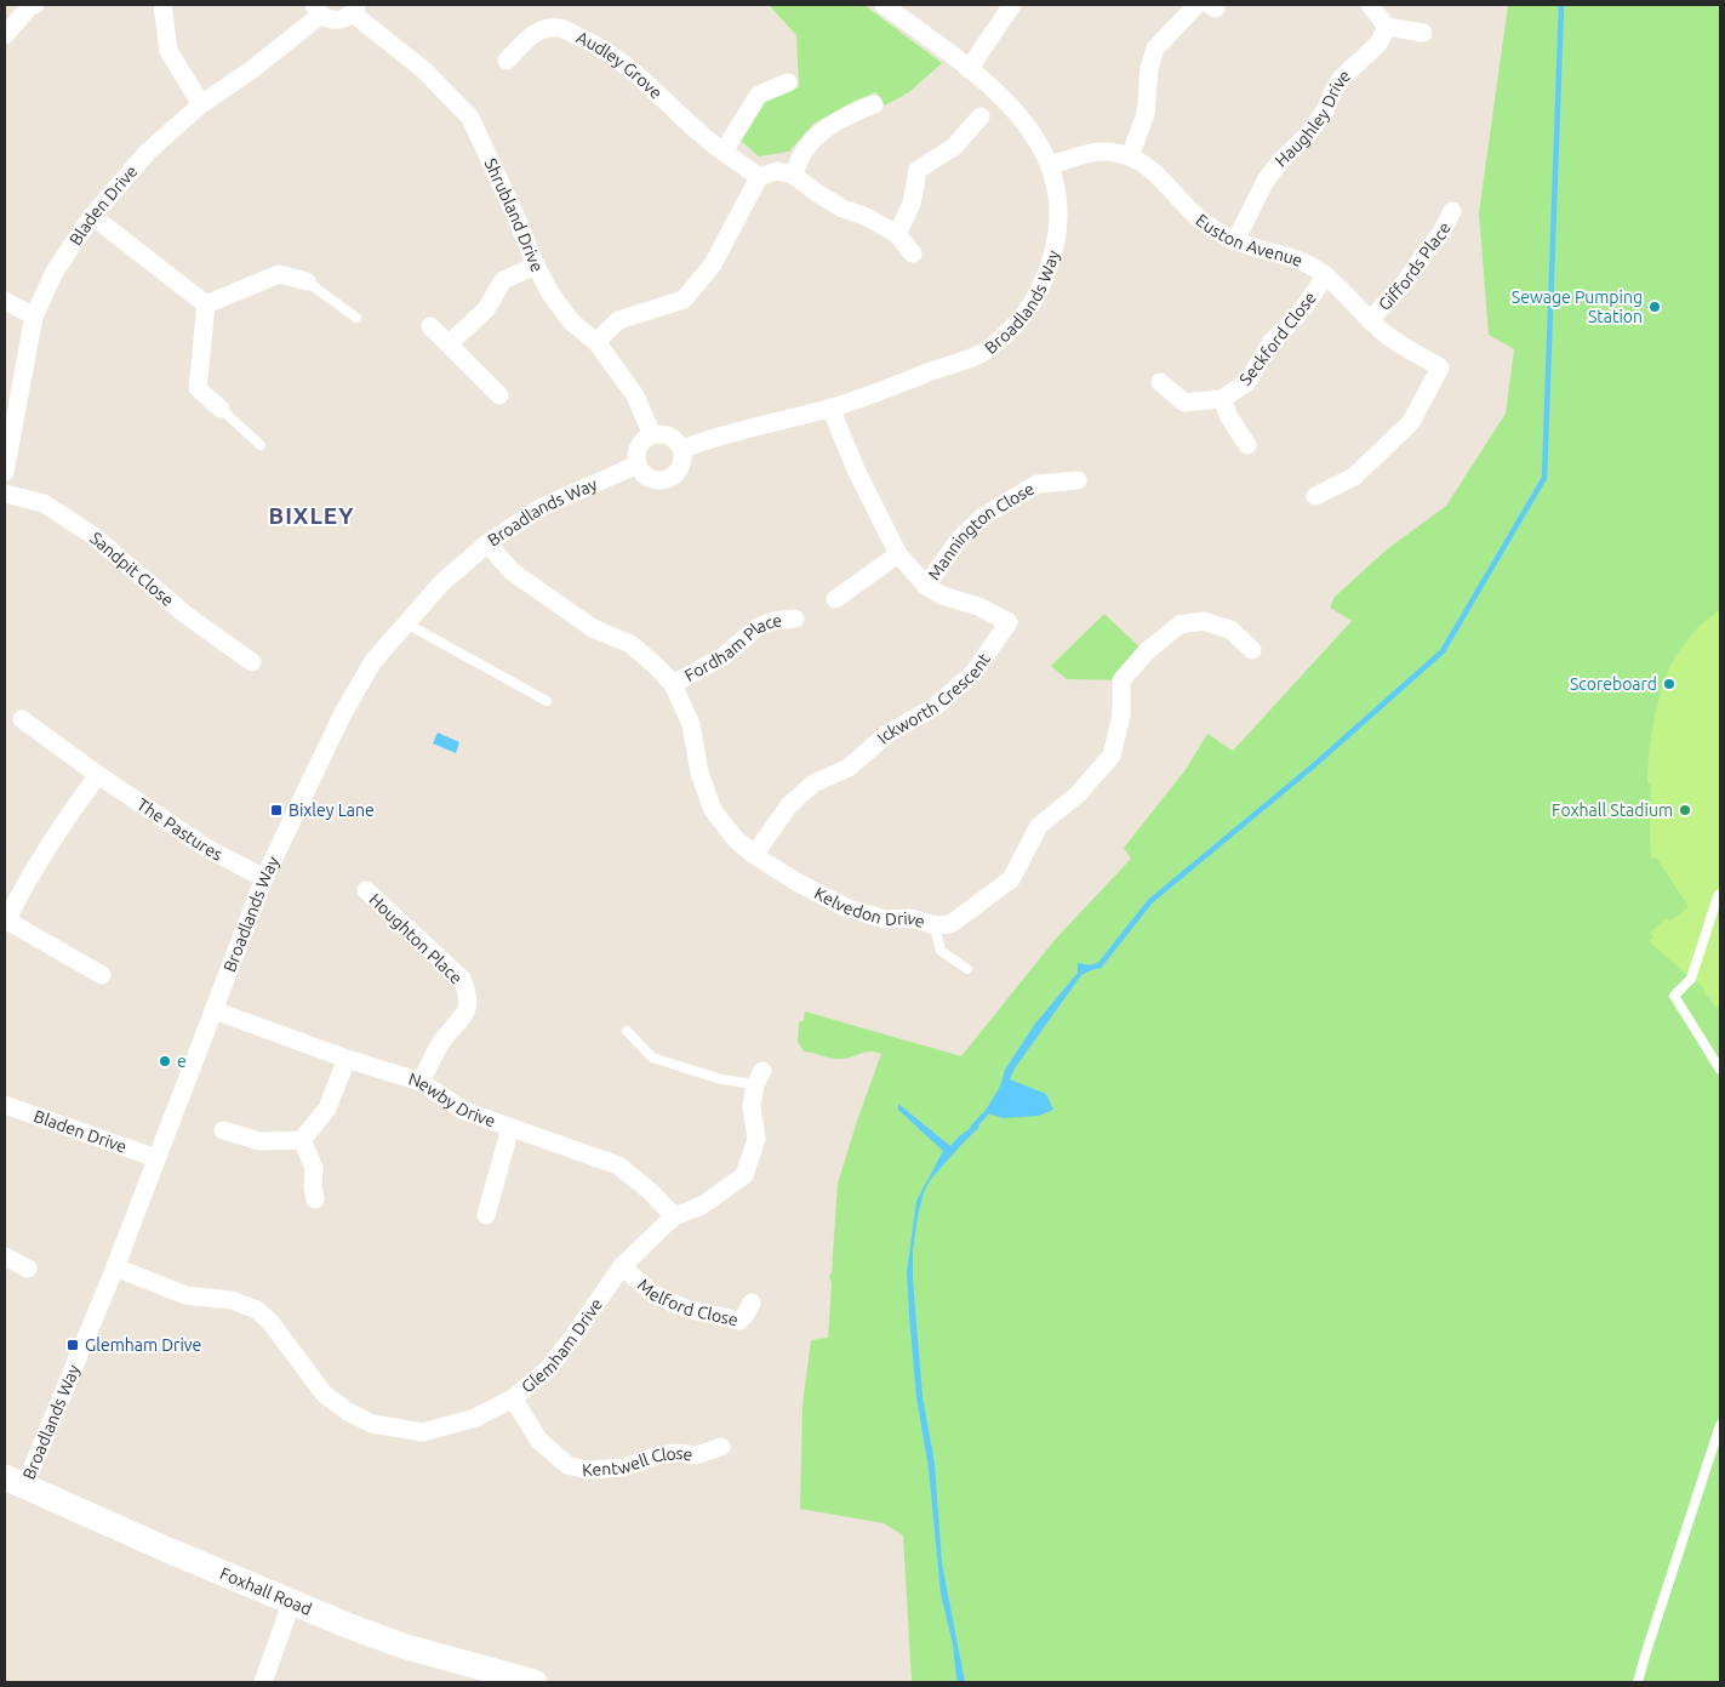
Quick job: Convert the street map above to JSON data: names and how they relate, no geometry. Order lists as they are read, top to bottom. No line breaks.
{"streets":{"street":["Audley Grove","Haughley Drive","Bladen Drive","Shrubland Drive","Euston Avenue","Giffords Place","Broadlands Way","Seckford Close","Mannington Close","Sandpit Close","Fordham Place","Ickworth Crescent","The Pastures","Kelvedon Drive","Houghton Place","Newby Drive","Melford Close","Glemham Drive","Kentwell Close","Foxhall Road"]},"crossings":[["Haughley Drive","Euston Avenue"],["Bladen Drive","Broadlands Way"],["Shrubland Drive","Broadlands Way"],["Euston Avenue","Giffords Place"],["Euston Avenue","Broadlands Way"],["Euston Avenue","Seckford Close"],["Broadlands Way","Ickworth Crescent"],["Broadlands Way","The Pastures"],["Broadlands Way","Kelvedon Drive"],["Broadlands Way","Newby Drive"],["Broadlands Way","Glemham Drive"],["Broadlands Way","Foxhall Road"],["Mannington Close","Ickworth Crescent"],["Fordham Place","Kelvedon Drive"],["Ickworth Crescent","Kelvedon Drive"],["Houghton Place","Newby Drive"],["Newby Drive","Glemham Drive"],["Melford Close","Glemham Drive"],["Glemham Drive","Kentwell Close"]],"districts":["BIXLEY"],"places":{"other":["Sewage Pumping Station","Scoreboard","Foxhall Stadium","e"],"transit":["Bixley Lane","Glemham Drive"]}}
